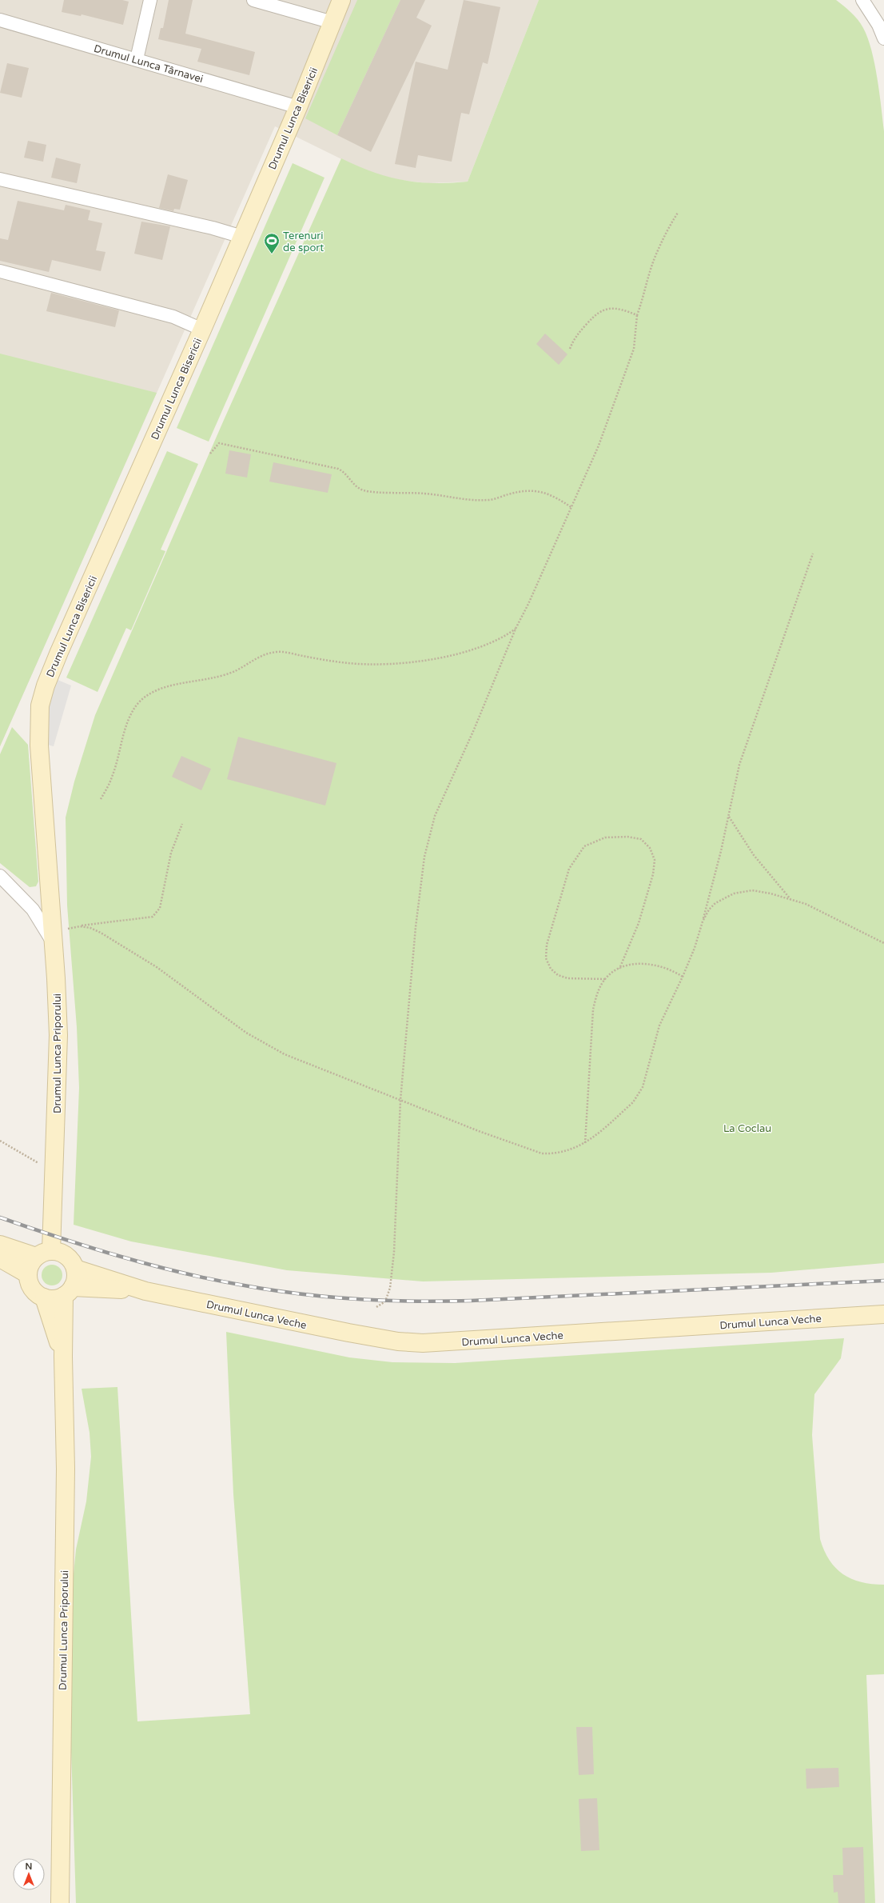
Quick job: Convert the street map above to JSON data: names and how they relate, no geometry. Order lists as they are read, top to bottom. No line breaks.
{"streets":{"street":["Drumul Lunca Târnavei","Drumul Lunca Bisericii","Drumul Lunca Priporului","Drumul Lunca Veche"]},"crossings":[["Drumul Lunca Târnavei","Drumul Lunca Bisericii"],["Drumul Lunca Bisericii","Drumul Lunca Priporului"],["Drumul Lunca Priporului","Drumul Lunca Veche"]],"parks":["La Coclau"],"places":{"sports":["Terenuri de sport"]},"north":"top"}
